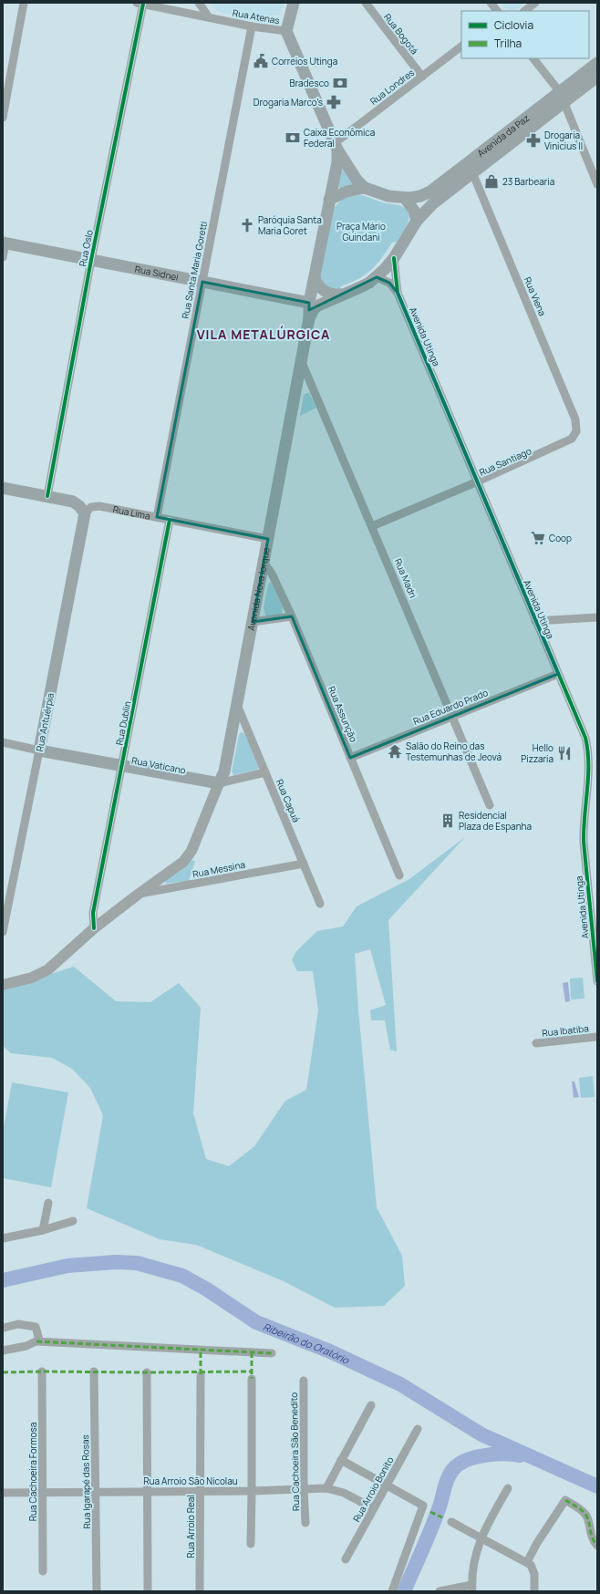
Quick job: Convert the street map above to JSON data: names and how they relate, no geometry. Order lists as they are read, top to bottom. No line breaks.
{"streets":{"main road":["Avenida da Paz","Rua Sidnei","Avenida Nova Iorque","Rua Antuérpia","Rua Vaticano"],"street":["Rua Atenas","Rua Bogotá","Rua Londres","Rua Oslo","Rua Santa Maria Goretti","Rua Viena","Avenida Utinga","Rua Santiago","Rua Lima","Rua Madri","Rua Eduardo Prado","Rua Assunção","Rua Dublin","Rua Capuá","Rua Messina","Rua Ibatiba","Rua Cachoeira São Benedito","Rua Cachoeira Formosa","Rua Arroio São Nicolau","Rua Igarapé das Rosas","Rua Arroio Bonito","Rua Arroio Real"]},"crossings":[["Rua Atenas","Rua Oslo"],["Rua Atenas","Rua Santa Maria Goretti"],["Rua Bogotá","Rua Londres"],["Avenida da Paz","Rua Viena"],["Avenida da Paz","Avenida Utinga"],["Avenida da Paz","Avenida Nova Iorque"],["Rua Oslo","Rua Sidnei"],["Rua Santa Maria Goretti","Rua Sidnei"],["Rua Santa Maria Goretti","Rua Lima"],["Rua Sidnei","Avenida Nova Iorque"],["Rua Viena","Rua Santiago"],["Avenida Utinga","Rua Santiago"],["Avenida Utinga","Avenida Nova Iorque"],["Avenida Utinga","Rua Eduardo Prado"],["Rua Santiago","Rua Madri"],["Rua Lima","Avenida Nova Iorque"],["Rua Lima","Rua Antuérpia"],["Rua Lima","Rua Dublin"],["Rua Madri","Avenida Nova Iorque"],["Rua Madri","Rua Eduardo Prado"],["Avenida Nova Iorque","Rua Assunção"],["Avenida Nova Iorque","Rua Vaticano"],["Avenida Nova Iorque","Rua Capuá"],["Avenida Nova Iorque","Rua Messina"],["Rua Eduardo Prado","Rua Assunção"],["Rua Antuérpia","Rua Vaticano"],["Rua Dublin","Rua Vaticano"],["Rua Vaticano","Rua Capuá"],["Rua Capuá","Rua Messina"],["Rua Cachoeira São Benedito","Rua Arroio São Nicolau"],["Rua Cachoeira Formosa","Rua Arroio São Nicolau"],["Rua Arroio São Nicolau","Rua Igarapé das Rosas"],["Rua Arroio São Nicolau","Rua Arroio Bonito"],["Rua Arroio São Nicolau","Rua Arroio Real"]],"districts":["VILA METALÚRGICA"],"water":["Ribeirão do Oratório"],"parks":["Praça Mário Guindani"],"places":{"public building":["Correios Utinga"],"bank":["Bradesco","Caixa Econômica Federal"],"pharmacy":["Drogaria Marco's","Drogaria Vinicius II"],"shop":["23 Barbearia"],"church":["Paróquia Santa Maria Goret"],"supermarket":["Coop"],"temple":["Salão do Reino das Testemunhas de Jeová"],"restaurant":["Hello Pizzaria"],"building":["Residencial Plaza de Espanha"]},"legend":["Ciclovia","Trilha"]}
